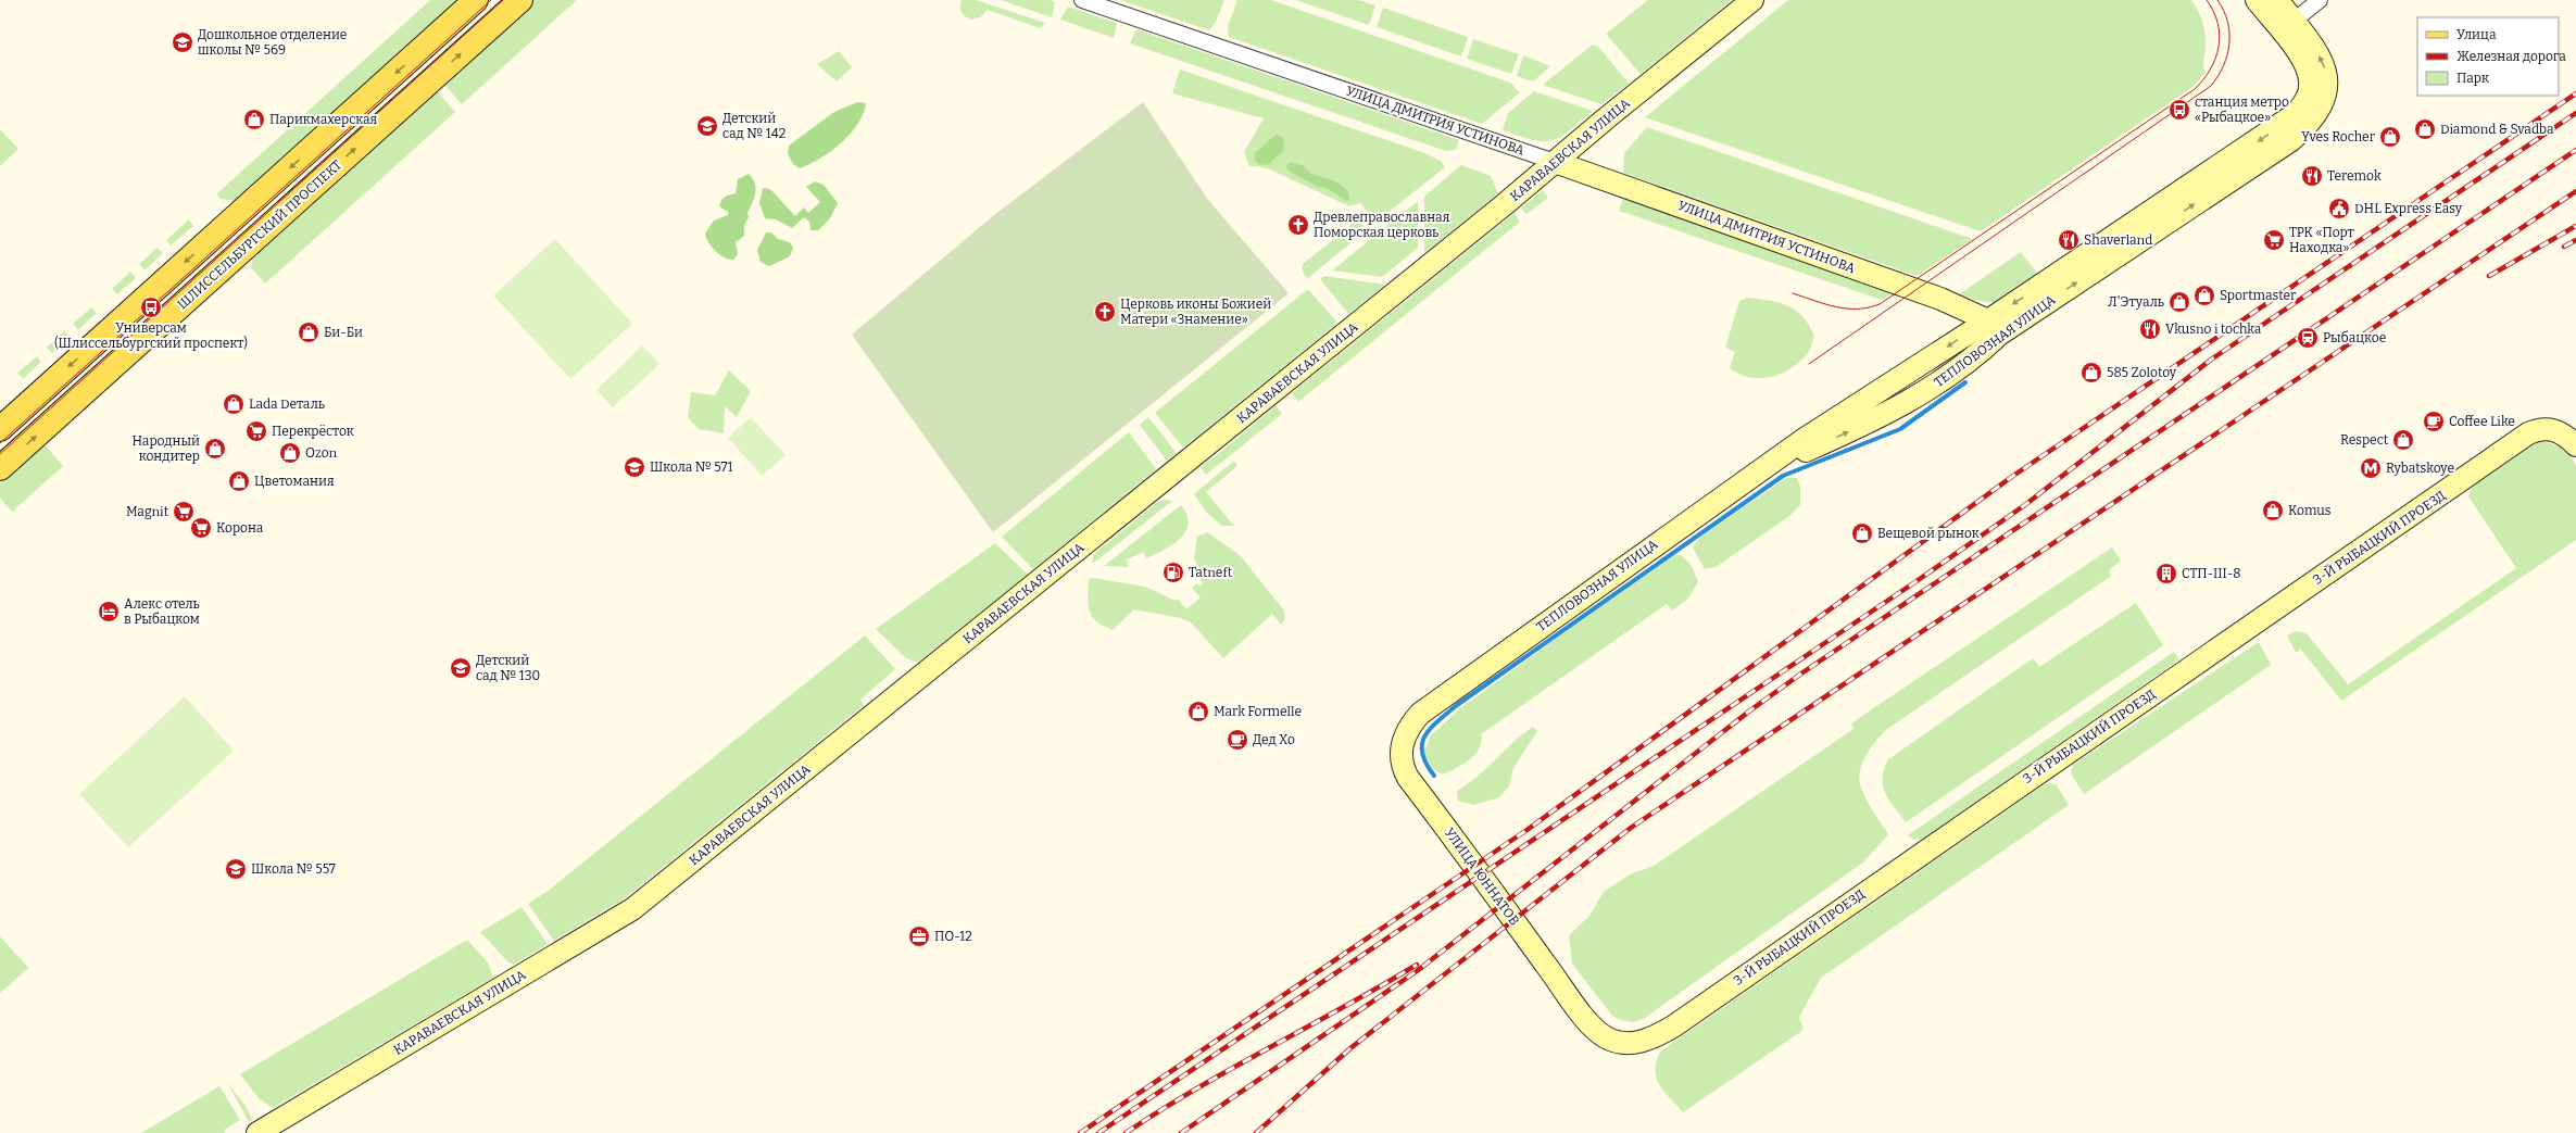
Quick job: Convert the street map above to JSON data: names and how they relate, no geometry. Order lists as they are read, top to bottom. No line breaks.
{"streets":{"main road":["ШЛИССЕЛЬБУРГСКИЙ ПРОСПЕКТ"],"street":["УЛИЦА ДМИТРИЯ УСТИНОВА","КАРАВАЕВСКАЯ УЛИЦА","ТЕПЛОВОЗНАЯ УЛИЦА","3-Й РЫБАЦКИЙ ПРОЕЗД","УЛИЦА ЮННАТОВ"]},"crossings":[["УЛИЦА ДМИТРИЯ УСТИНОВА","КАРАВАЕВСКАЯ УЛИЦА"],["УЛИЦА ДМИТРИЯ УСТИНОВА","ТЕПЛОВОЗНАЯ УЛИЦА"],["ТЕПЛОВОЗНАЯ УЛИЦА","УЛИЦА ЮННАТОВ"],["3-Й РЫБАЦКИЙ ПРОЕЗД","УЛИЦА ЮННАТОВ"]],"places":{"school or university":["Дошкольное отделение школы № 569","Детский сад № 142","Школа № 571","Детский сад № 130","Школа № 557"],"bus stop":["станция метро «Рыбацкое»","Универсам (Шлиссельбургский проспект)"],"shop":["Парикмахерская","Diamond & Svadba","Yves Rocher","Sportmaster","Л'Этуаль","Би-Би","585 Zolotoy","Lada Dеталь","Respect","Народный кондитер","Ozon","Цветомания","Komus","Вещевой рынок","Mark Formelle"],"restaurant":["Teremok","Shaverland","Vkusno i tochka"],"public building":["DHL Express Easy"],"church":["Древлеправославная Поморская церковь","Церковь иконы Божией Матери «Знамение»"],"supermarket":["ТРК «Порт Находка»","Перекрёсток","Magnit","Корона"],"station":["Рыбацкое"],"cafe":["Coffee Like","Дед Хо"],"metro station":["Rybatskoye"],"fuel station":["Tatneft"],"building":["СТП-III-8"],"hotel":["Алекс отель в Рыбацком"],"office":["ПО-12"]},"legend":["Улица","Железная дорога","Парк"]}
